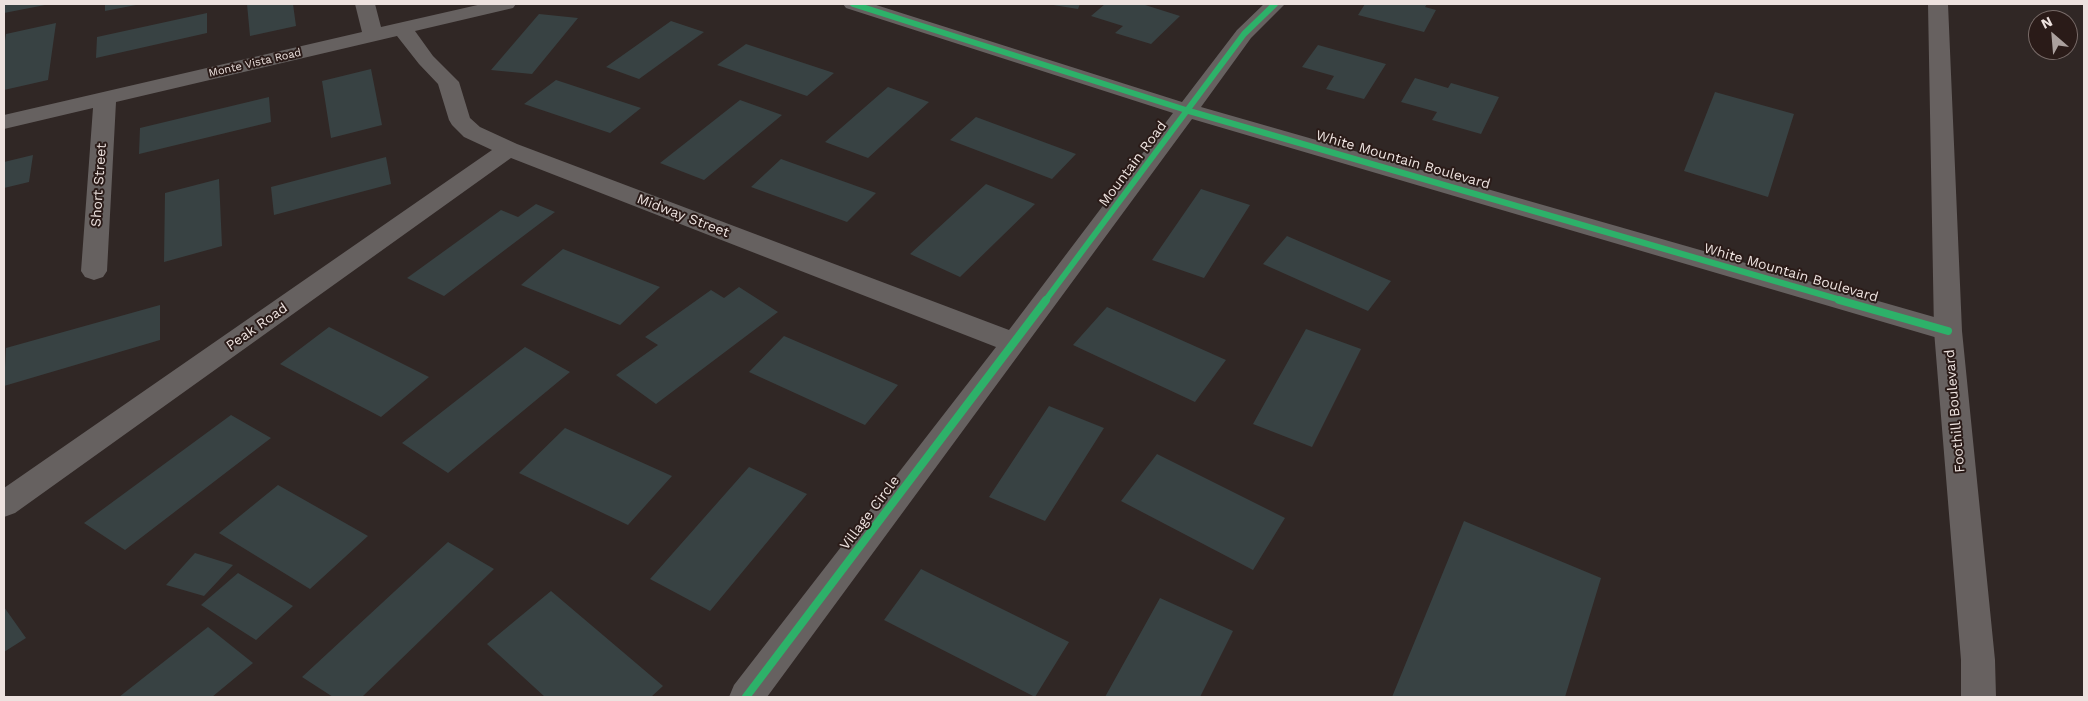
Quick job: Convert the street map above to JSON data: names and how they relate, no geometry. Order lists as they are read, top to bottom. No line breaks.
{"streets":{"main road":["Foothill Boulevard"],"street":["Monte Vista Road","White Mountain Boulevard","Mountain Road","Short Street","Midway Street","Peak Road","Village Circle"]},"crossings":[["Monte Vista Road","Short Street"],["Monte Vista Road","Midway Street"],["White Mountain Boulevard","Mountain Road"],["White Mountain Boulevard","Foothill Boulevard"],["Mountain Road","Midway Street"],["Mountain Road","Village Circle"],["Midway Street","Peak Road"],["Midway Street","Village Circle"]],"north":"top left"}
